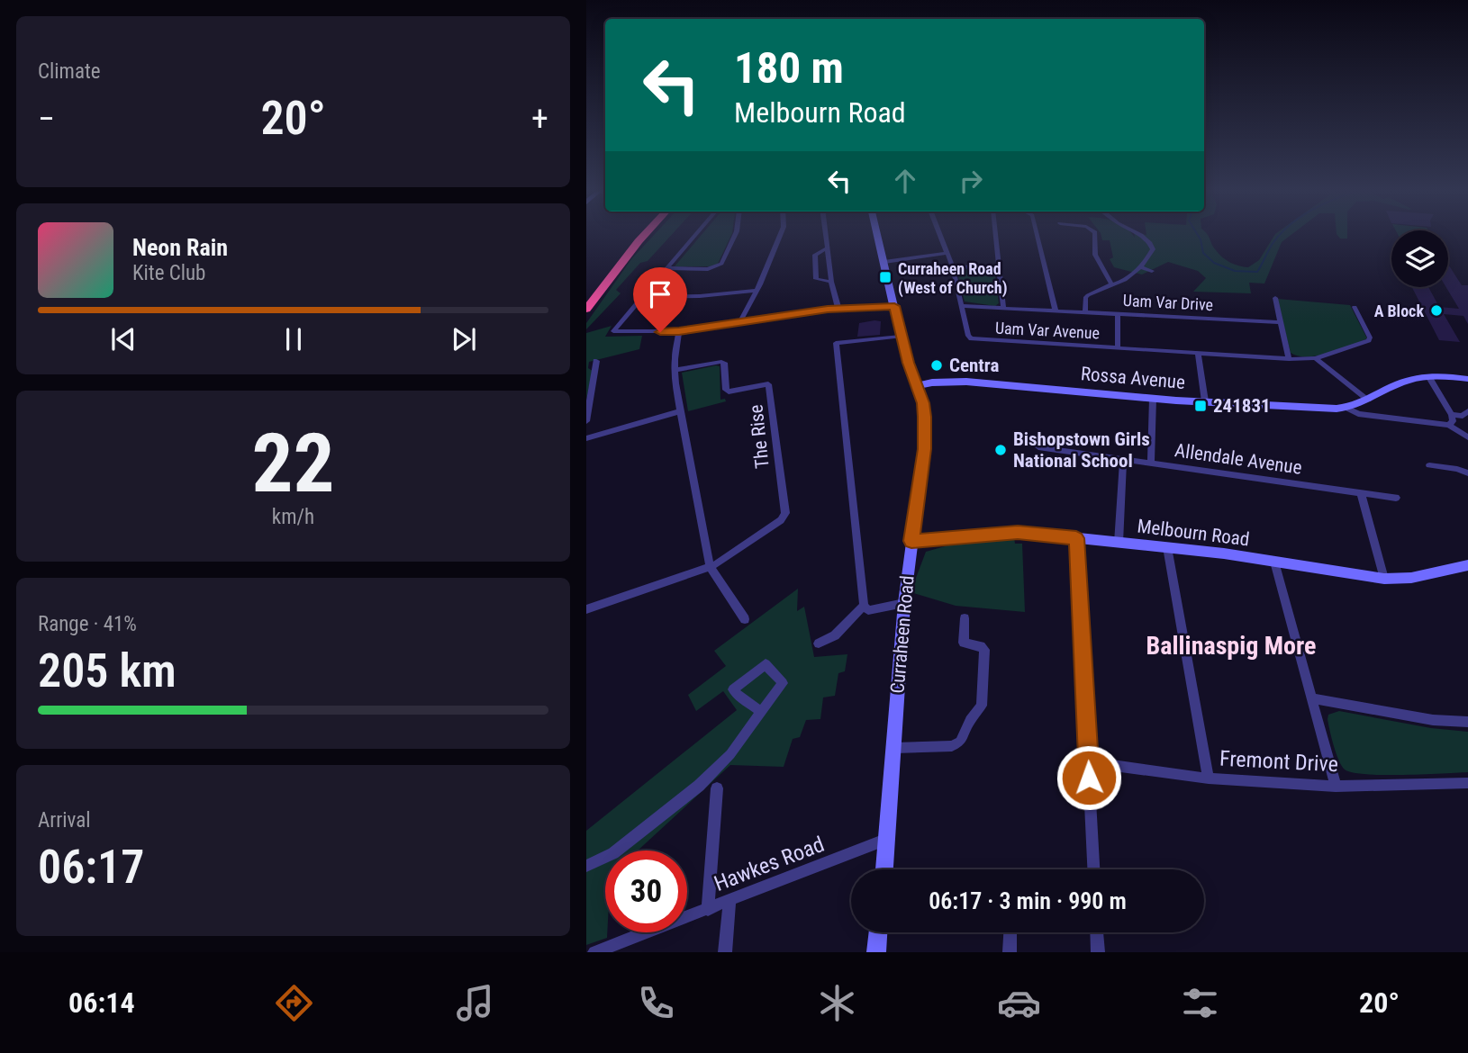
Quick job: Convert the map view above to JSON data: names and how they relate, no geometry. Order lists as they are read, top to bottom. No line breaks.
{"streets":{"street":["Uam Var Drive","Uam Var Avenue","Rossa Avenue","The Rise","Allendale Avenue","Melbourn Road","Curraheen Road","Fremont Drive","Hawkes Road"]},"crossings":[["Uam Var Drive","Uam Var Avenue"],["Rossa Avenue","Curraheen Road"],["Melbourn Road","Curraheen Road"],["Curraheen Road","Hawkes Road"]],"districts":["Ballinaspig More"],"places":{"transit":["Curraheen Road (West of Church)","241831"],"other":["A Block","Centra","Bishopstown Girls National School"]},"page":{"tile":["Climate",["22","km/h"],["Range · 41%","205 km"],["Arrival","06:17"]],"turn":["180 m","Melbourn Road"],"heat":["−","20°","+"],"song":["Neon Rain","Kite Club"],"limit":"30","trip":"06:17 · 3 min · 990 m","tabs":["06:14","20°"]}}
